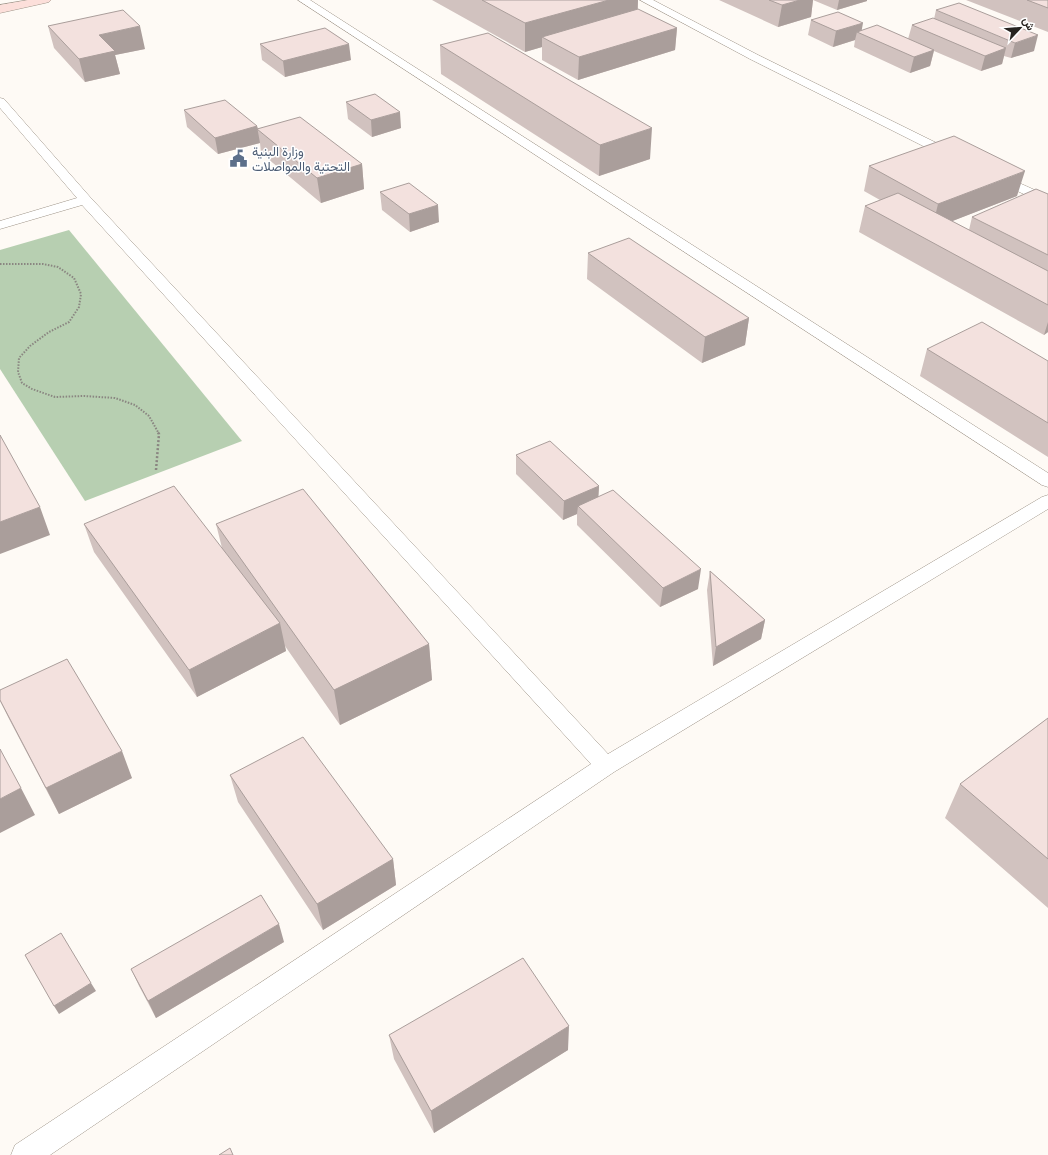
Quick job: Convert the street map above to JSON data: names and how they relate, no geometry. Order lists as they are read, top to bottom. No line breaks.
{"places":{"public building":["وزارة البنية التحتية والمواصلات"]},"north":"top right"}
